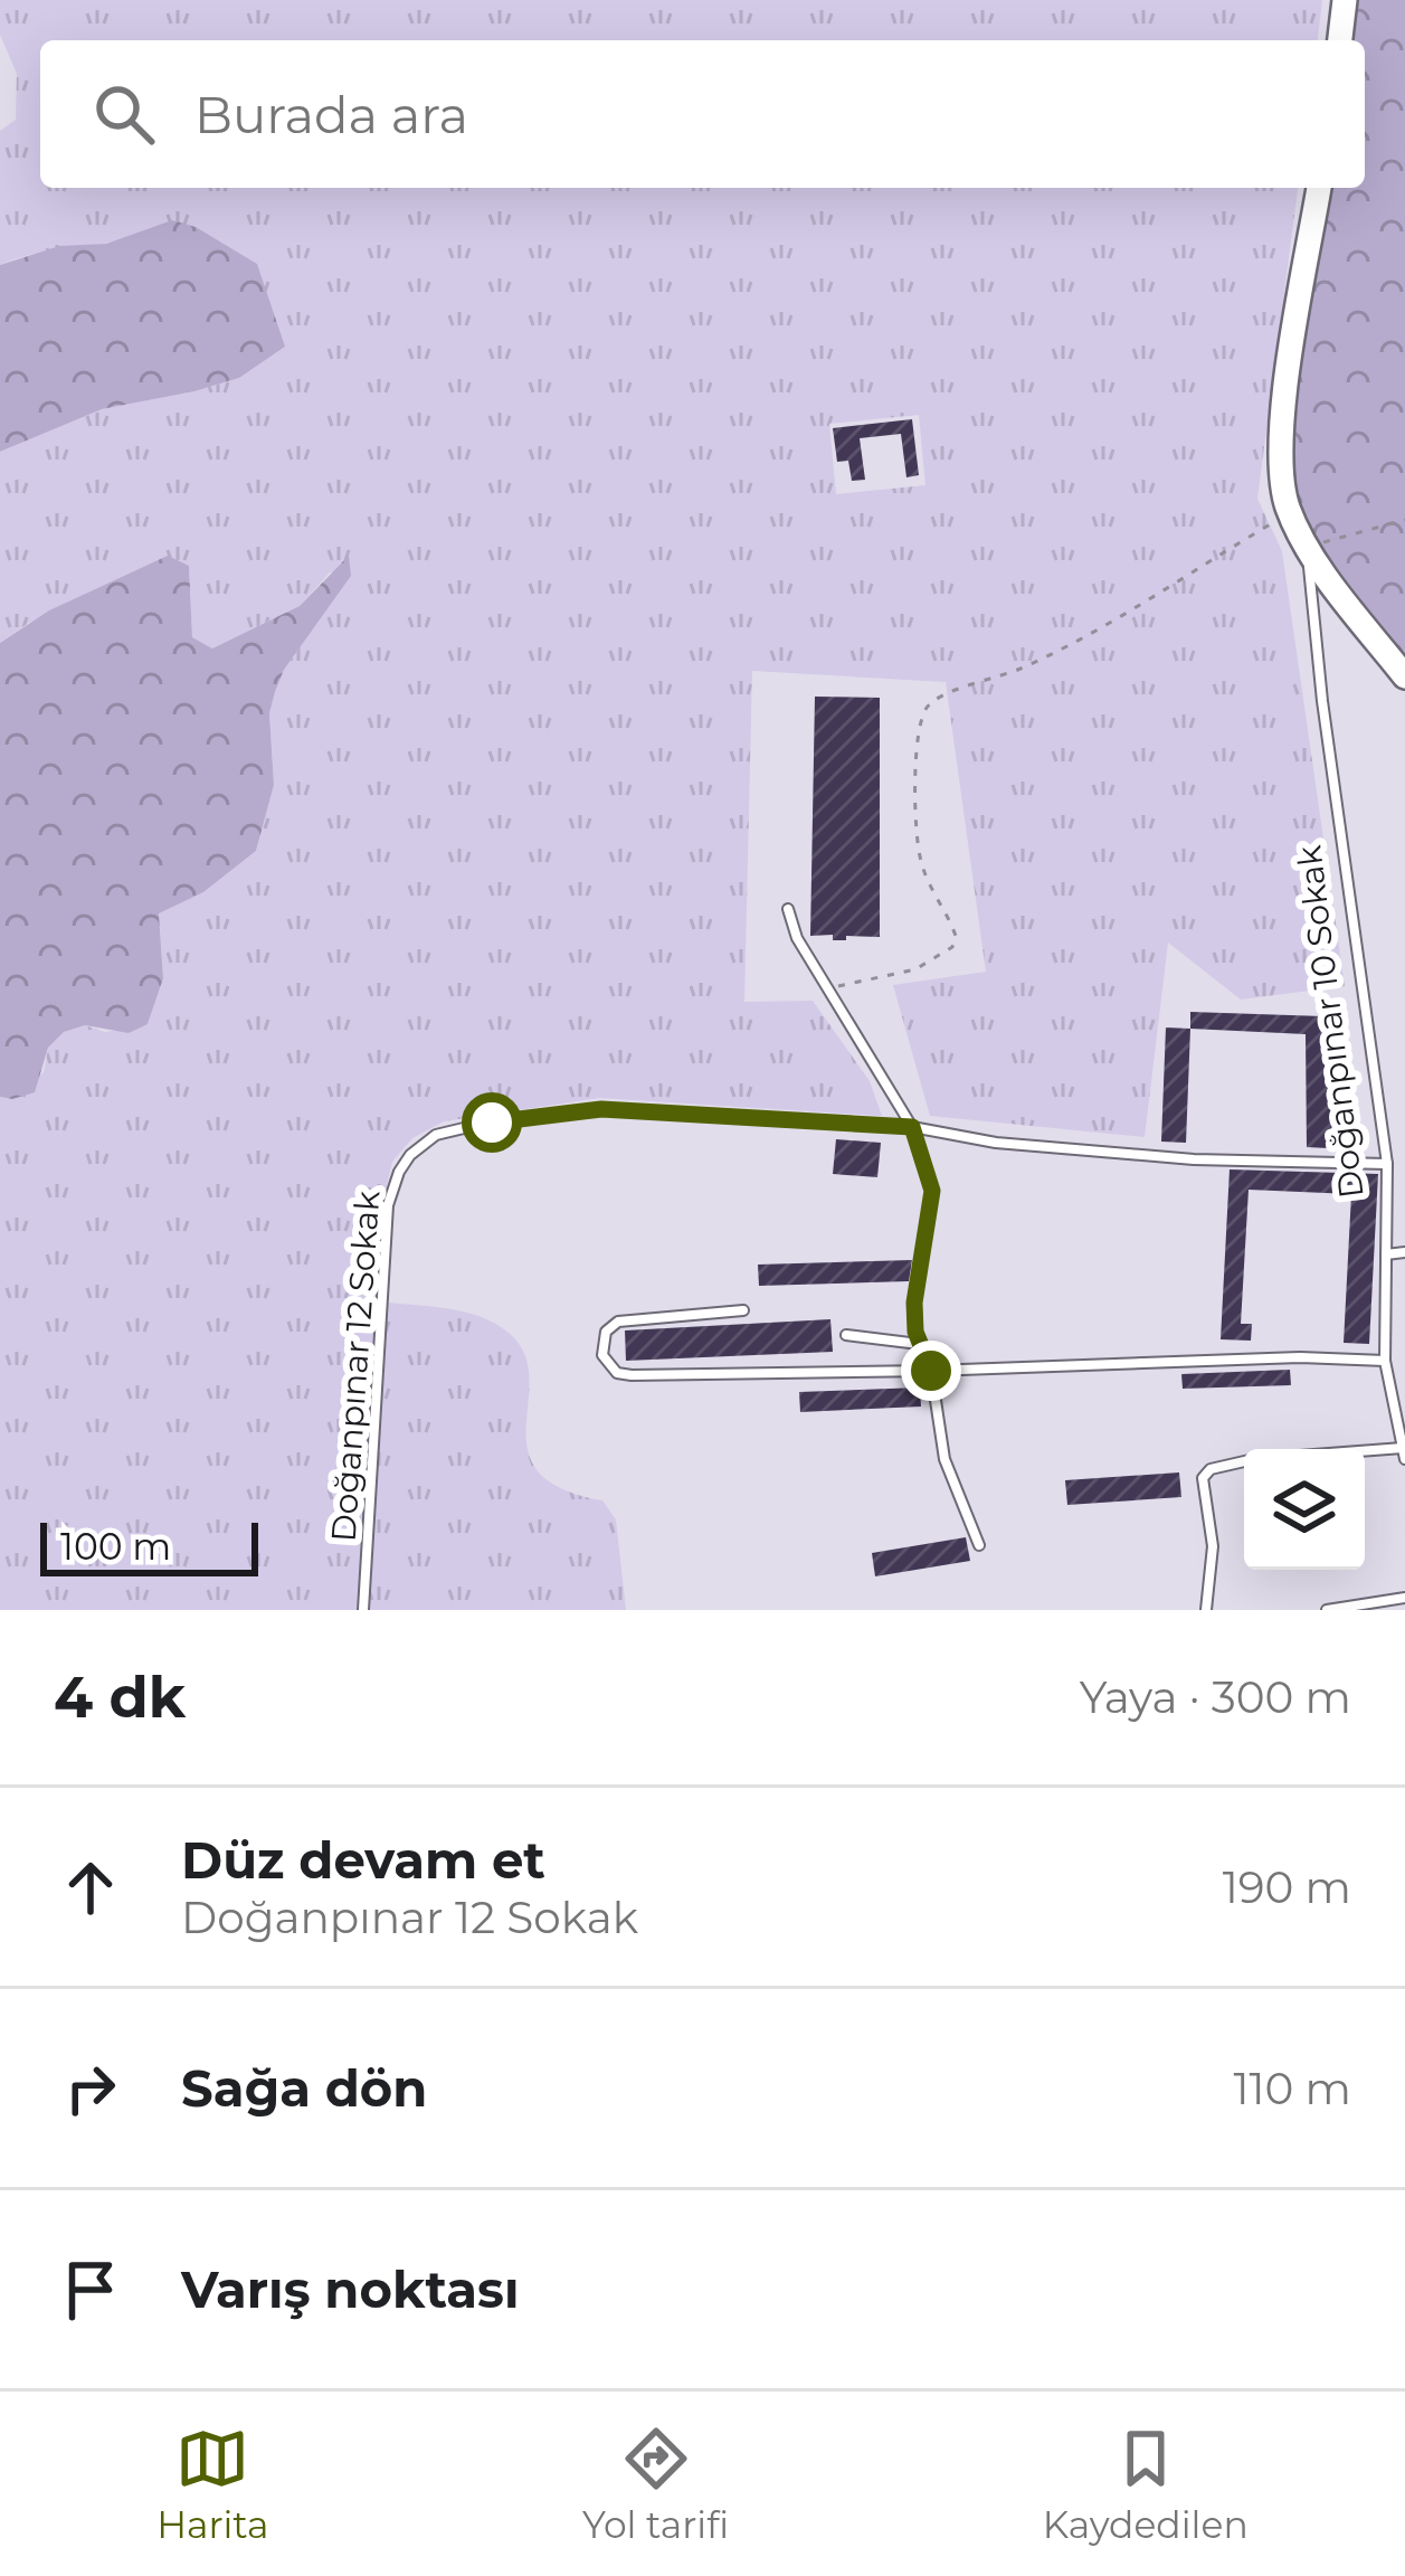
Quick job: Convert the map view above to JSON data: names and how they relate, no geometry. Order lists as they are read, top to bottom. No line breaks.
{"streets":{"street":["Doğanpınar 10 Sokak"],"lane":["Doğanpınar 12 Sokak"]},"crossings":[["Doğanpınar 10 Sokak","Doğanpınar 12 Sokak"]],"scale_bar":"100 m","page":{"search":"Burada ara","scale":"100 m","heading":["4 dk","Yaya · 300 m"],"list":[["Düz devam et","Doğanpınar 12 Sokak","190 m"],["Sağa dön","110 m"],"Varış noktası"],"nav":["Harita","Yol tarifi","Kaydedilen"]}}
